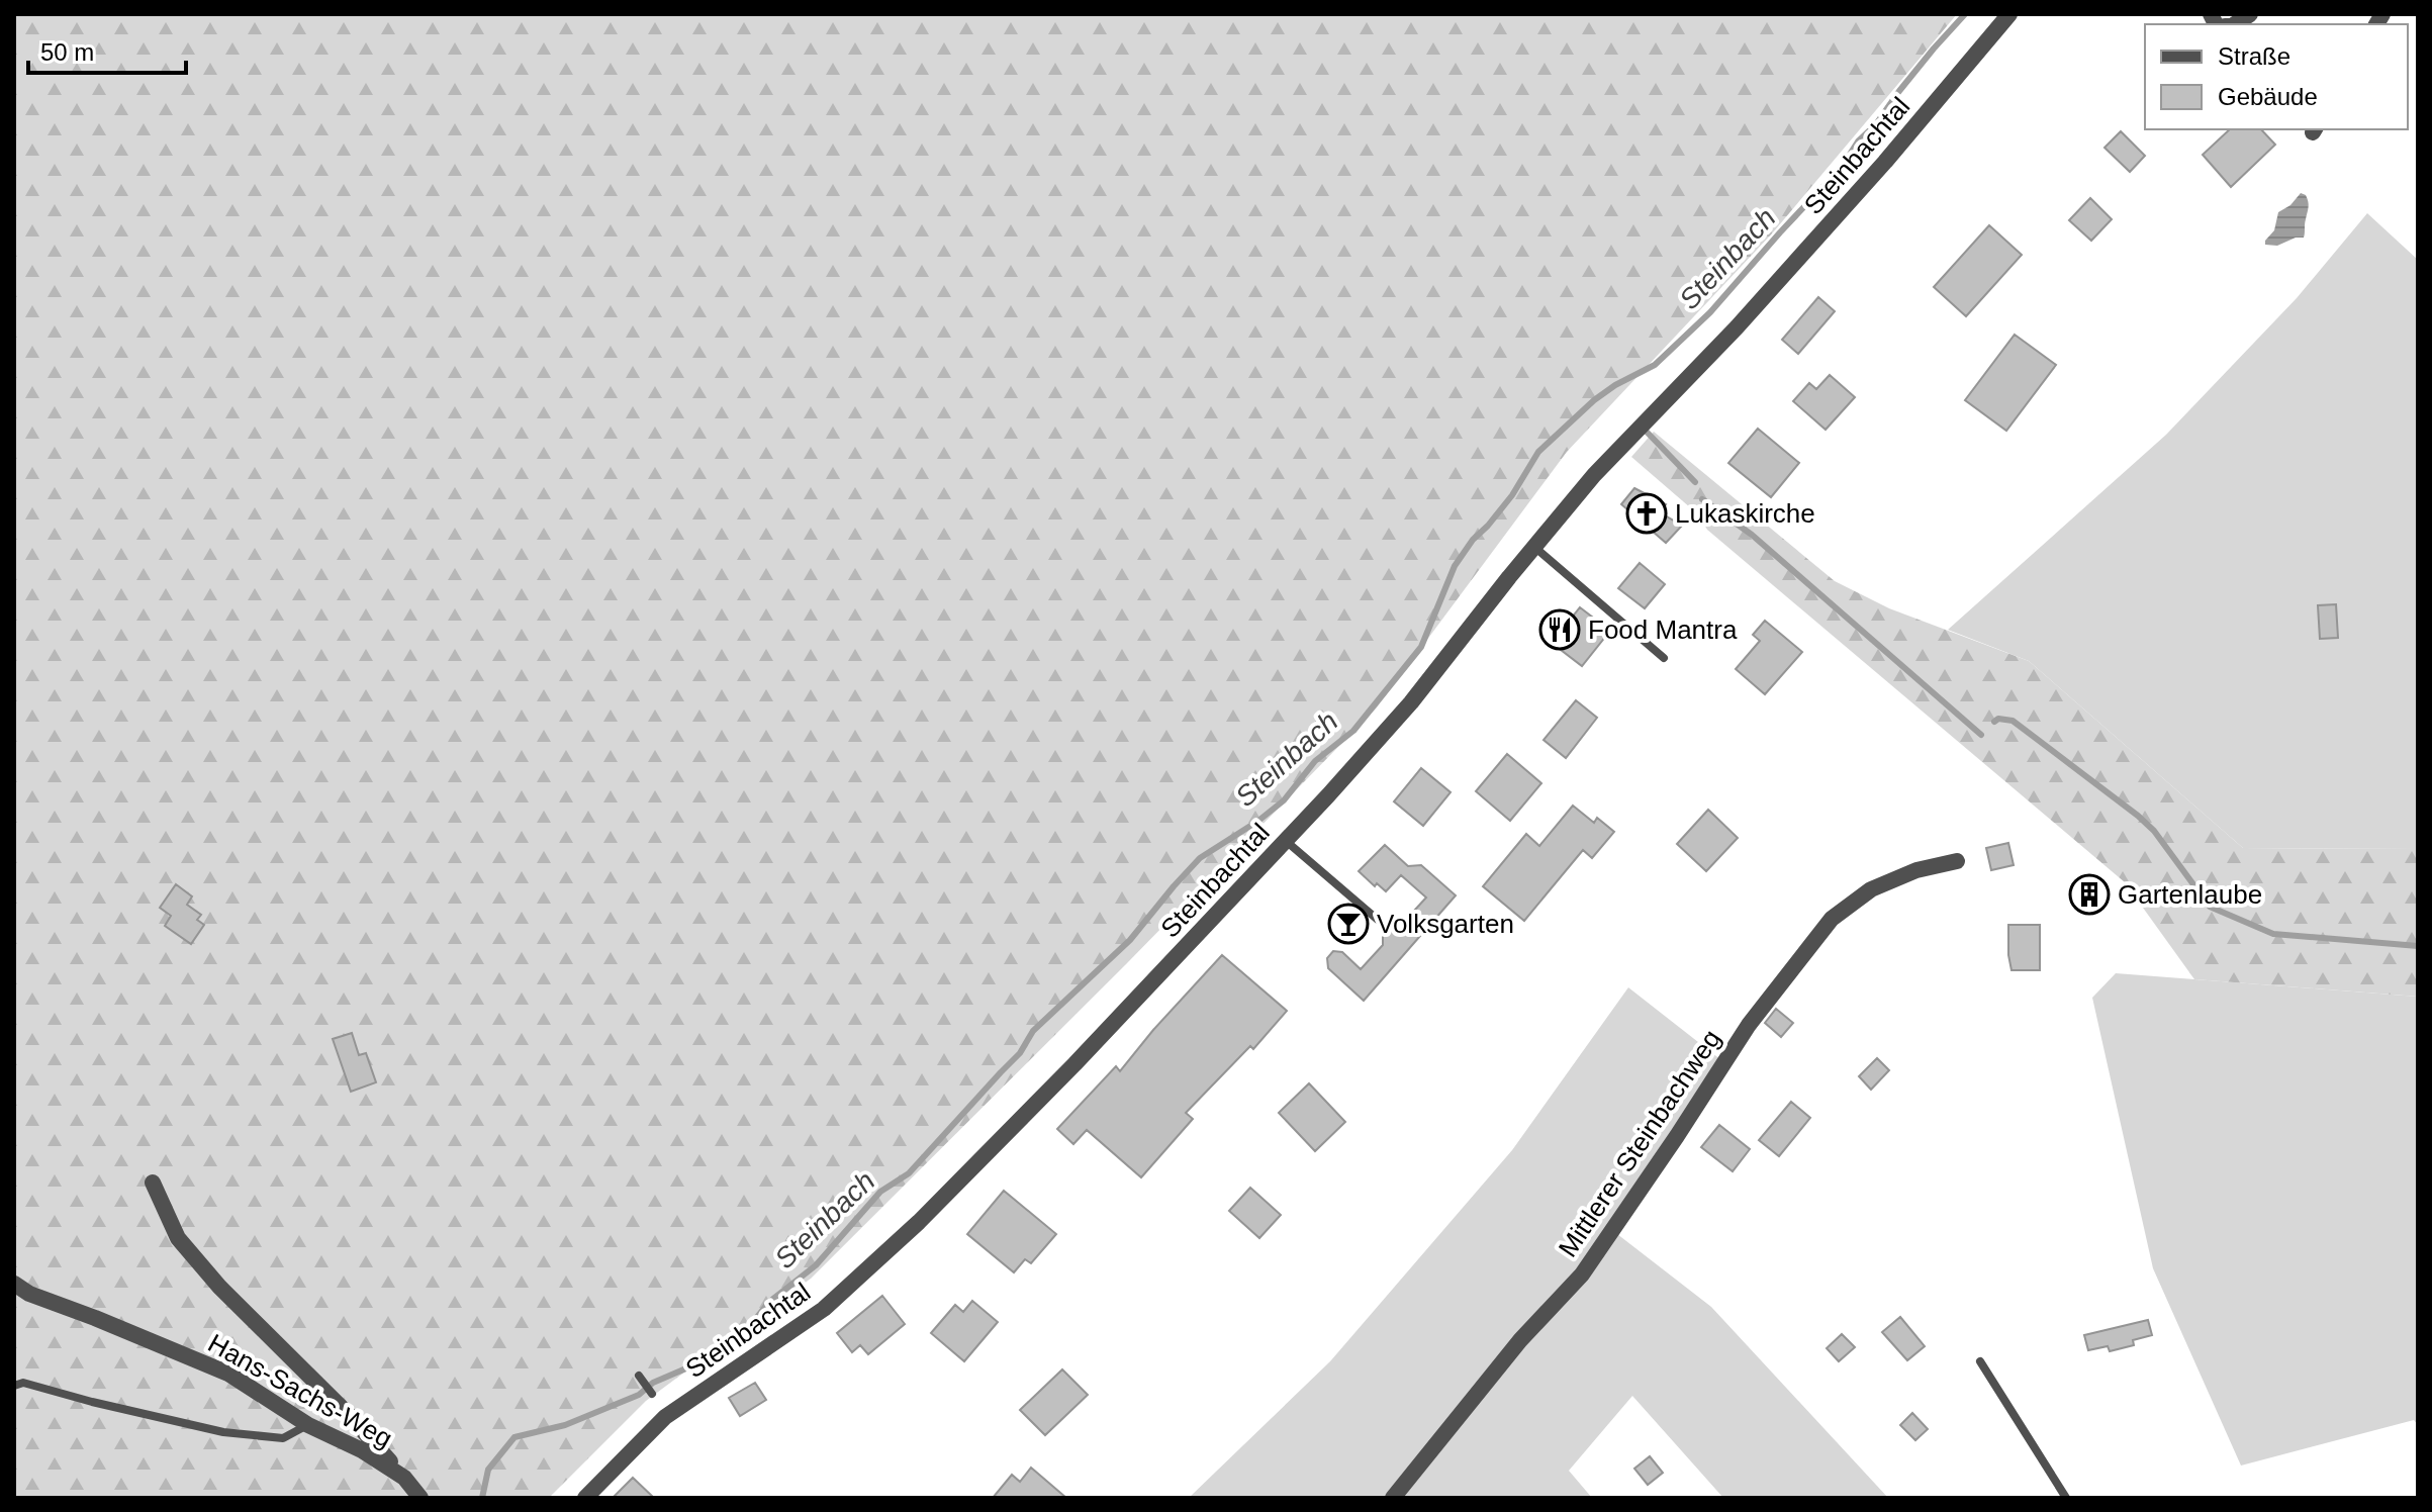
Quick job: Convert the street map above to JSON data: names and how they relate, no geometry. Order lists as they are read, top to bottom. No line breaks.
{"streets":{"street":["Steinbachtal","Mittlerer Steinbachweg","Hans-Sachs-Weg"]},"water":["Steinbach"],"places":{"church":["Lukaskirche"],"restaurant":["Food Mantra"],"building":["Gartenlaube"],"bar":["Volksgarten"]},"legend":["Straße","Gebäude"],"scale_bar":"50 m"}
